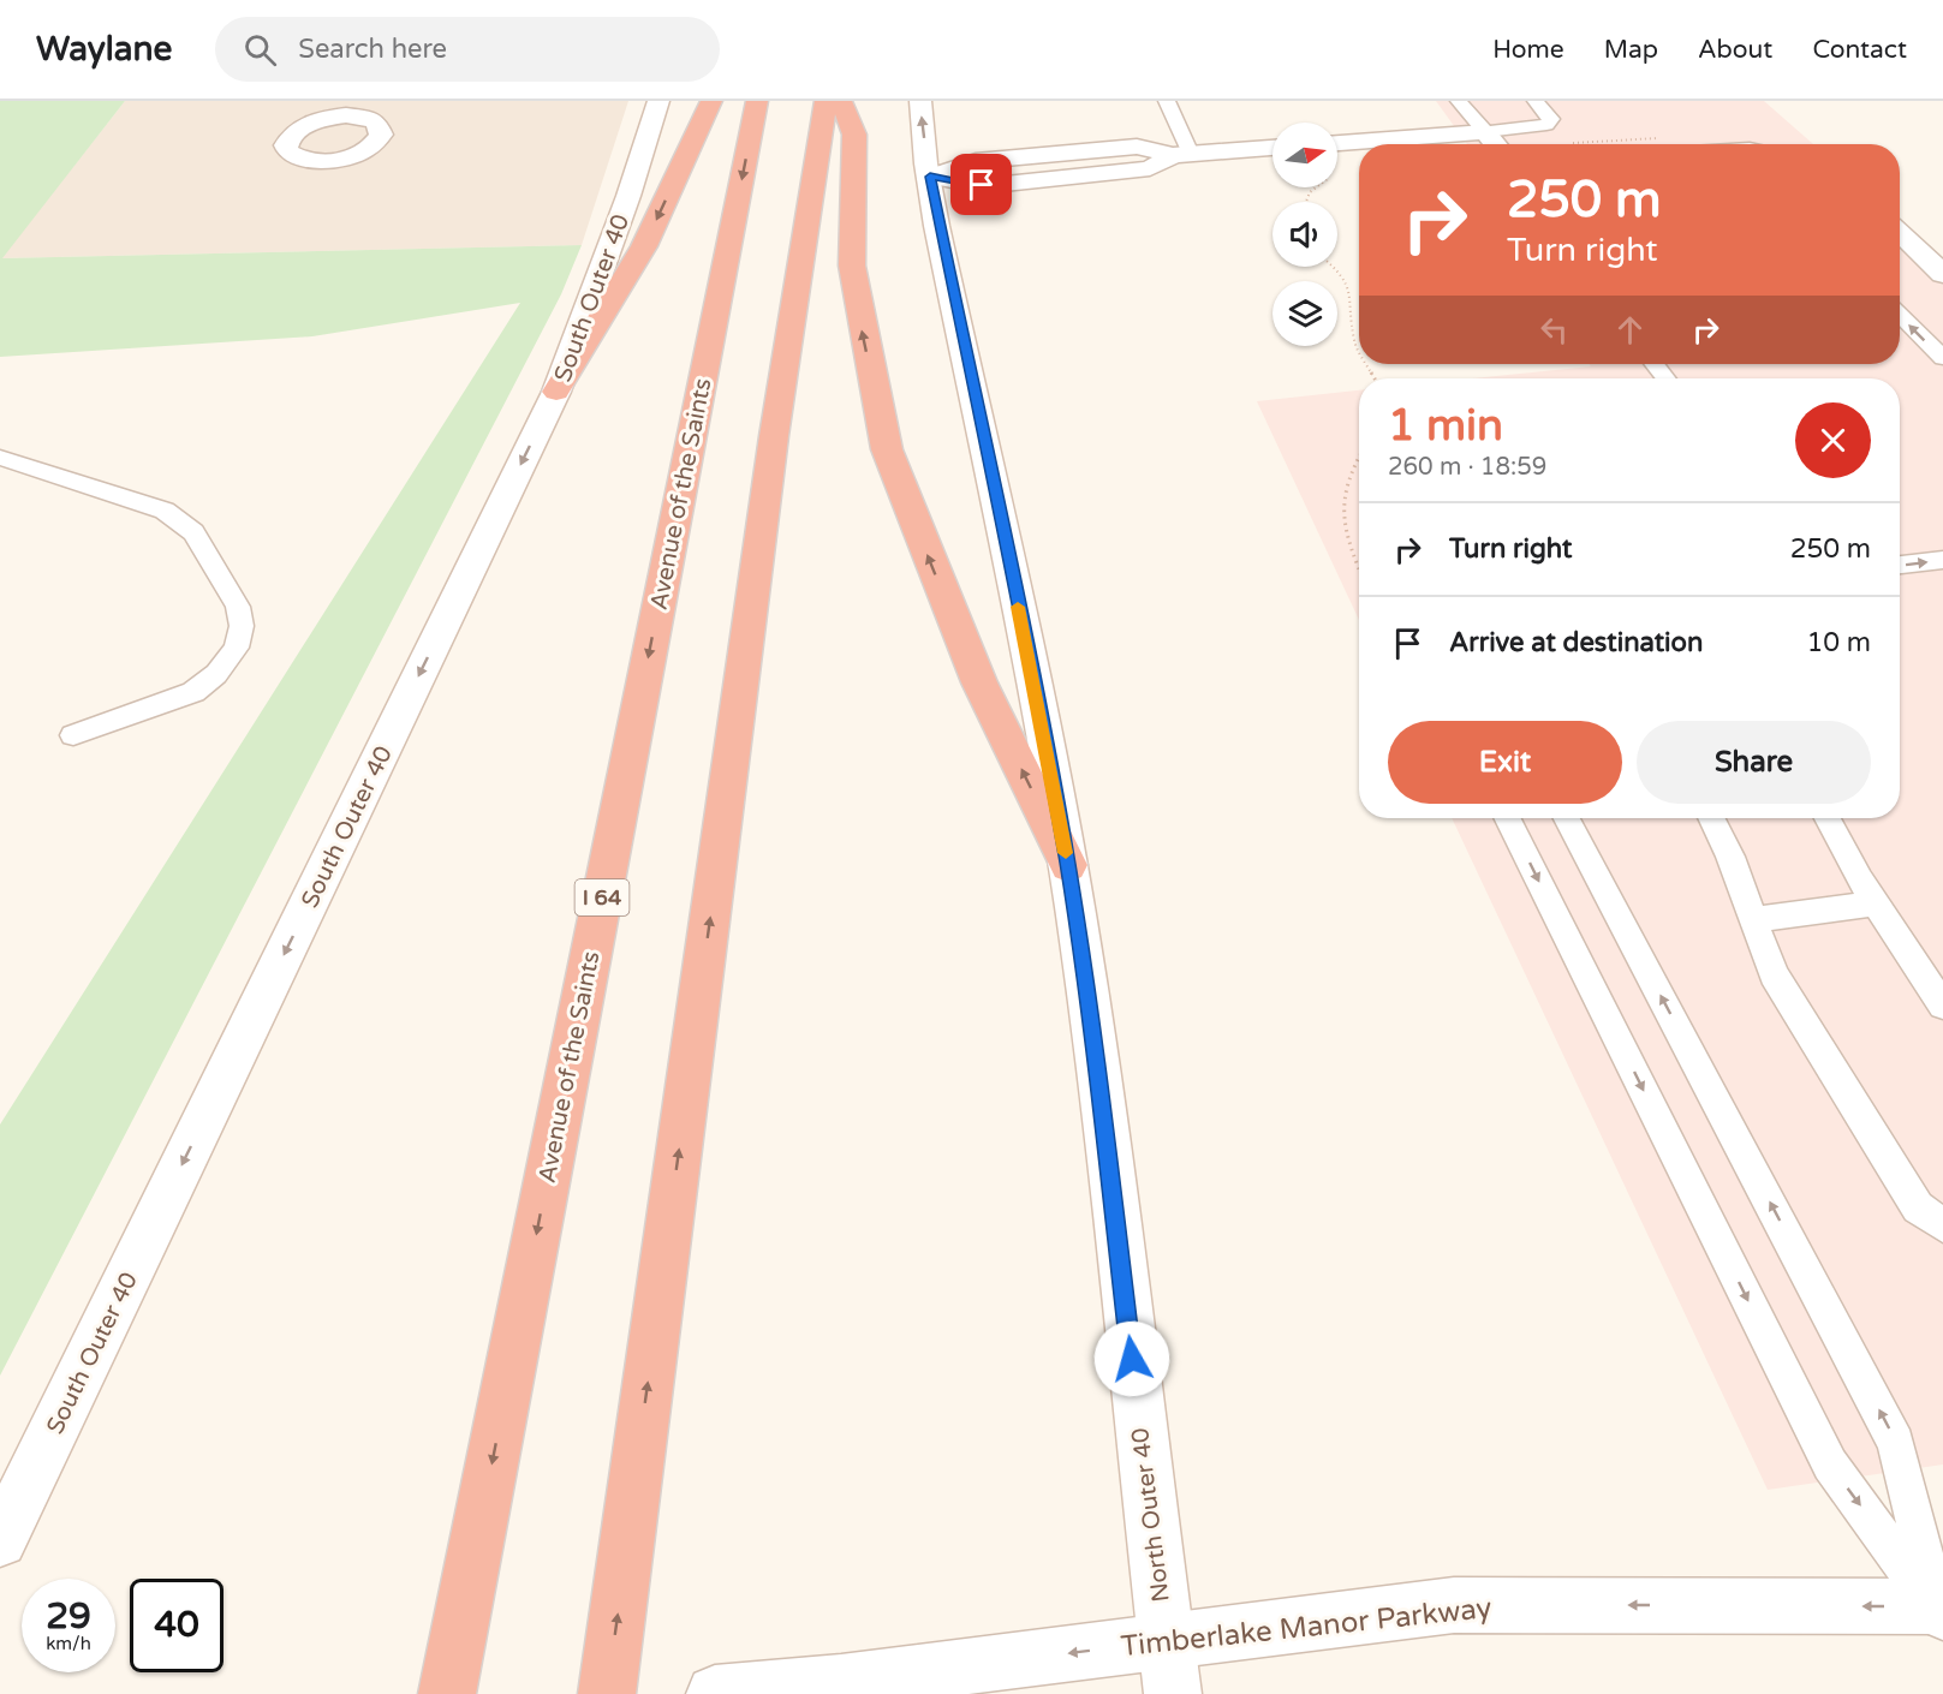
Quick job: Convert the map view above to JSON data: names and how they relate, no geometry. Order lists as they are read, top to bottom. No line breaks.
{"streets":{"highway":["Avenue of the Saints","I 64"],"street":["South Outer 40","North Outer 40","Timberlake Manor Parkway"]},"crossings":[["North Outer 40","Timberlake Manor Parkway"]],"one_way":["South Outer 40","Timberlake Manor Parkway"],"north":"right","page":{"header":"Waylane","search":"Search here","nav":["Home","Map","About","Contact"],"turn":["250 m","Turn right"],"heading":["1 min","260 m · 18:59"],"list":[{"name":"Turn right","value":"250 m"},{"name":"Arrive at destination","value":"10 m"}],"buttons":["Exit","Share"],"speed":"29 km/h","limit":"40"}}
